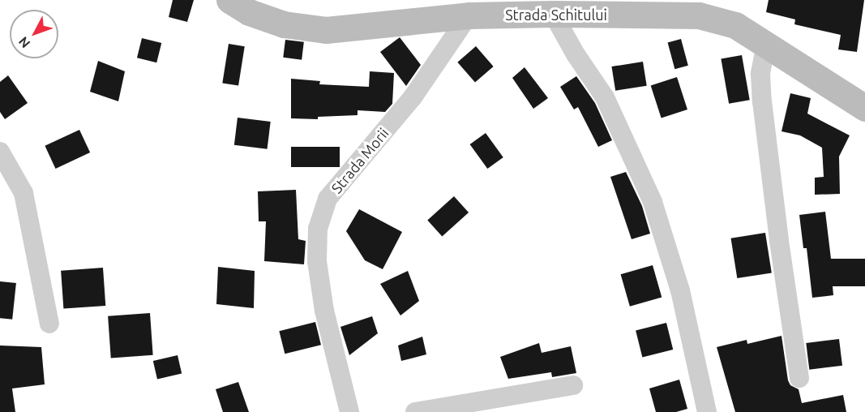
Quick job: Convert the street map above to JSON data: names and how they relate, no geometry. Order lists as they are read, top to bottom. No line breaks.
{"streets":{"main road":["Strada Schitului"],"street":["Strada Morii"]},"crossings":[["Strada Schitului","Strada Morii"]],"north":"bottom left"}
